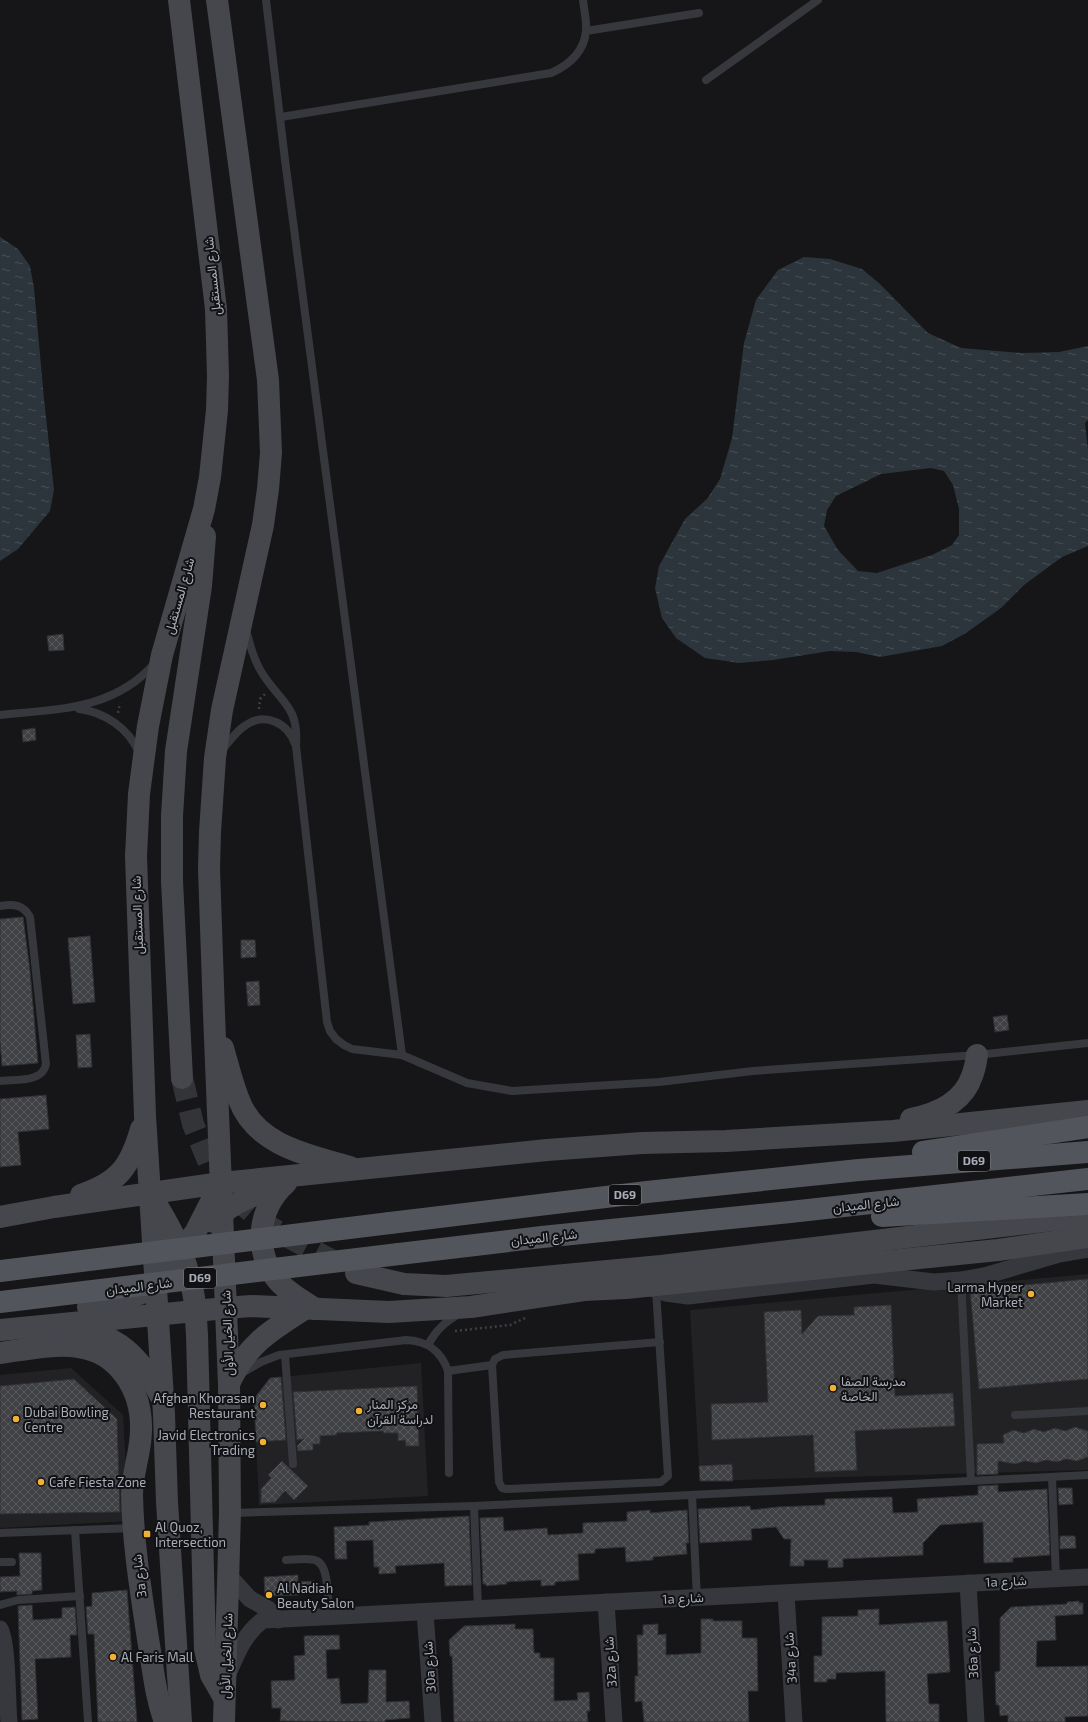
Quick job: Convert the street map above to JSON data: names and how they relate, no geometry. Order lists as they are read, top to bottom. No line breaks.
{"streets":{"main road":["شارع المستقبل","D69","شارع الميدان","شارع الخيل الأول","3a شارع"],"street":["1a شارع","36a شارع","34a شارع","32a شارع","30a شارع"]},"crossings":[["شارع الخيل الأول","1a شارع"],["1a شارع","36a شارع"],["1a شارع","34a شارع"],["1a شارع","32a شارع"],["1a شارع","30a شارع"]],"places":{"other":["Larma Hyper Market","مدرسة الصفا الخاصة","Afghan Khorasan Restaurant","مركز المنار لدراسة القرآن","Dubai Bowling Centre","Javid Electronics Trading","Cafe Fiesta Zone","Al Nadiah Beauty Salon","Al Faris Mall"],"transit":["Al Quoz, Intersection"]}}
